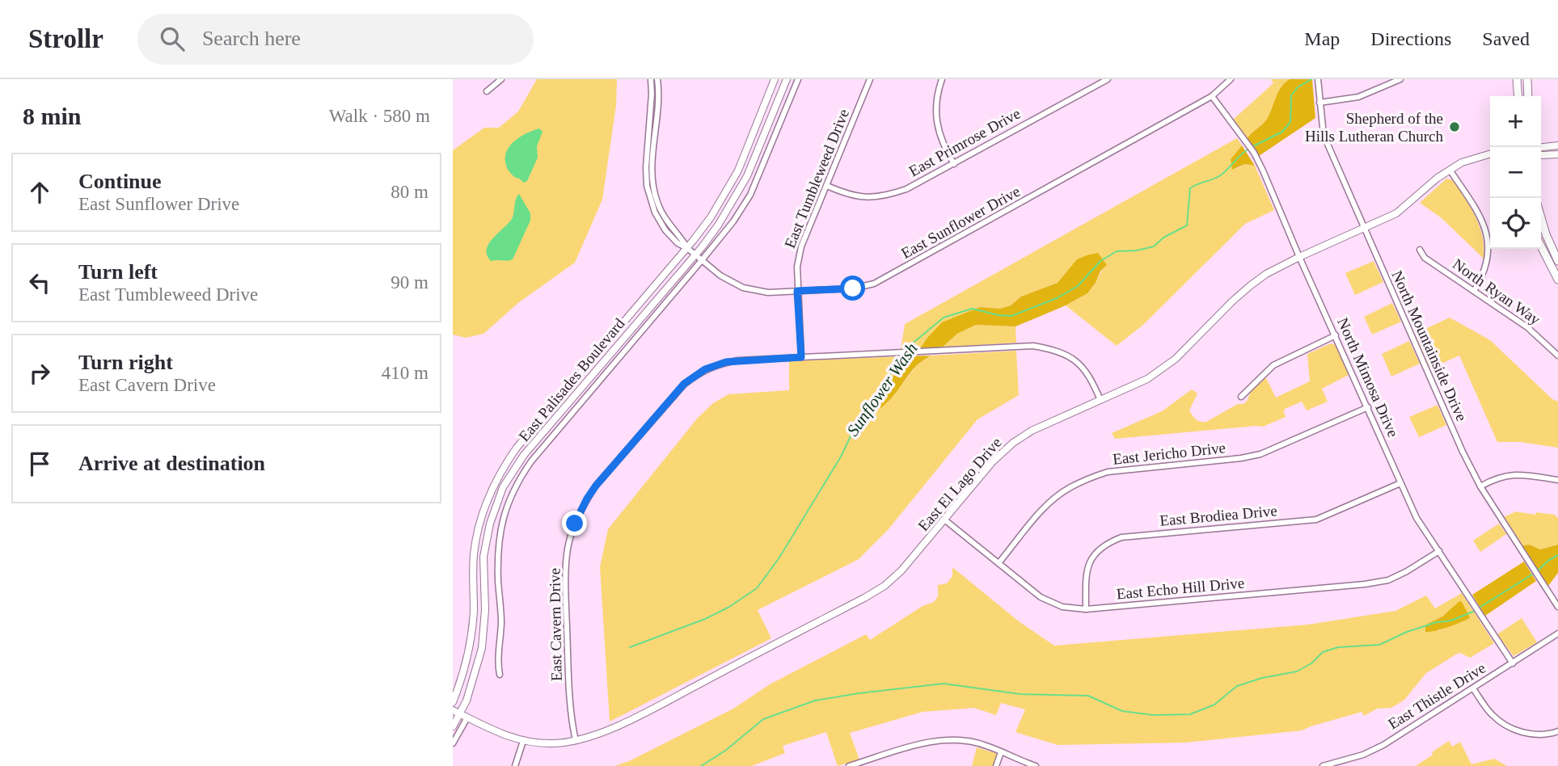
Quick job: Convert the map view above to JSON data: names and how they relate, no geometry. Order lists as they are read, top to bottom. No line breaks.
{"streets":{"street":["East Primrose Drive","East Tumbleweed Drive","East Sunflower Drive","North Ryan Way","North Mountainside Drive","North Mimosa Drive","East Palisades Boulevard","East Jericho Drive","East El Lago Drive","East Brodiea Drive","East Echo Hill Drive","East Cavern Drive","East Thistle Drive"]},"crossings":[["East Primrose Drive","East Tumbleweed Drive"],["East Tumbleweed Drive","East Sunflower Drive"],["East Tumbleweed Drive","East Cavern Drive"],["East Sunflower Drive","North Mimosa Drive"],["East Sunflower Drive","East Palisades Boulevard"],["North Mountainside Drive","East El Lago Drive"],["North Mimosa Drive","East Jericho Drive"],["North Mimosa Drive","East El Lago Drive"],["North Mimosa Drive","East Brodiea Drive"],["North Mimosa Drive","East Echo Hill Drive"],["North Mimosa Drive","East Thistle Drive"],["East Palisades Boulevard","East El Lago Drive"],["East Jericho Drive","East Echo Hill Drive"],["East El Lago Drive","East Echo Hill Drive"],["East El Lago Drive","East Cavern Drive"],["East Brodiea Drive","East Echo Hill Drive"]],"water":["Sunflower Wash"],"places":["Shepherd of the Hills Lutheran Church"],"page":{"header":"Strollr","search":"Search here","nav":["Map","Directions","Saved"],"heading":["8 min","Walk · 580 m"],"map_buttons":["+","−"],"list":[["Continue","East Sunflower Drive","80 m"],["Turn left","East Tumbleweed Drive","90 m"],["Turn right","East Cavern Drive","410 m"],"Arrive at destination"]}}
